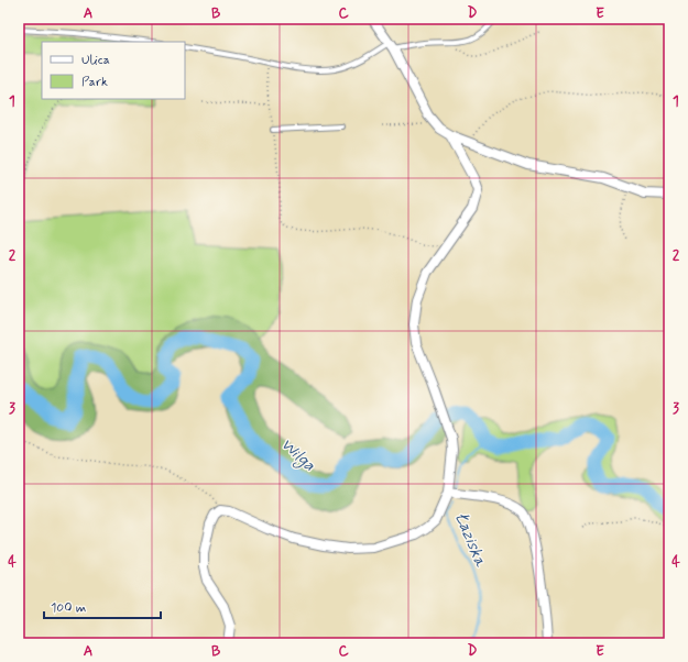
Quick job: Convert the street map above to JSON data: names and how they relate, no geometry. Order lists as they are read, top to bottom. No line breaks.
{"water":["Wilga","Łaziska"],"legend":["Ulica","Park"],"scale_bar":"100 m","grid":{"columns":["A","B","C","D","E"],"rows":["1","2","3","4"]}}
